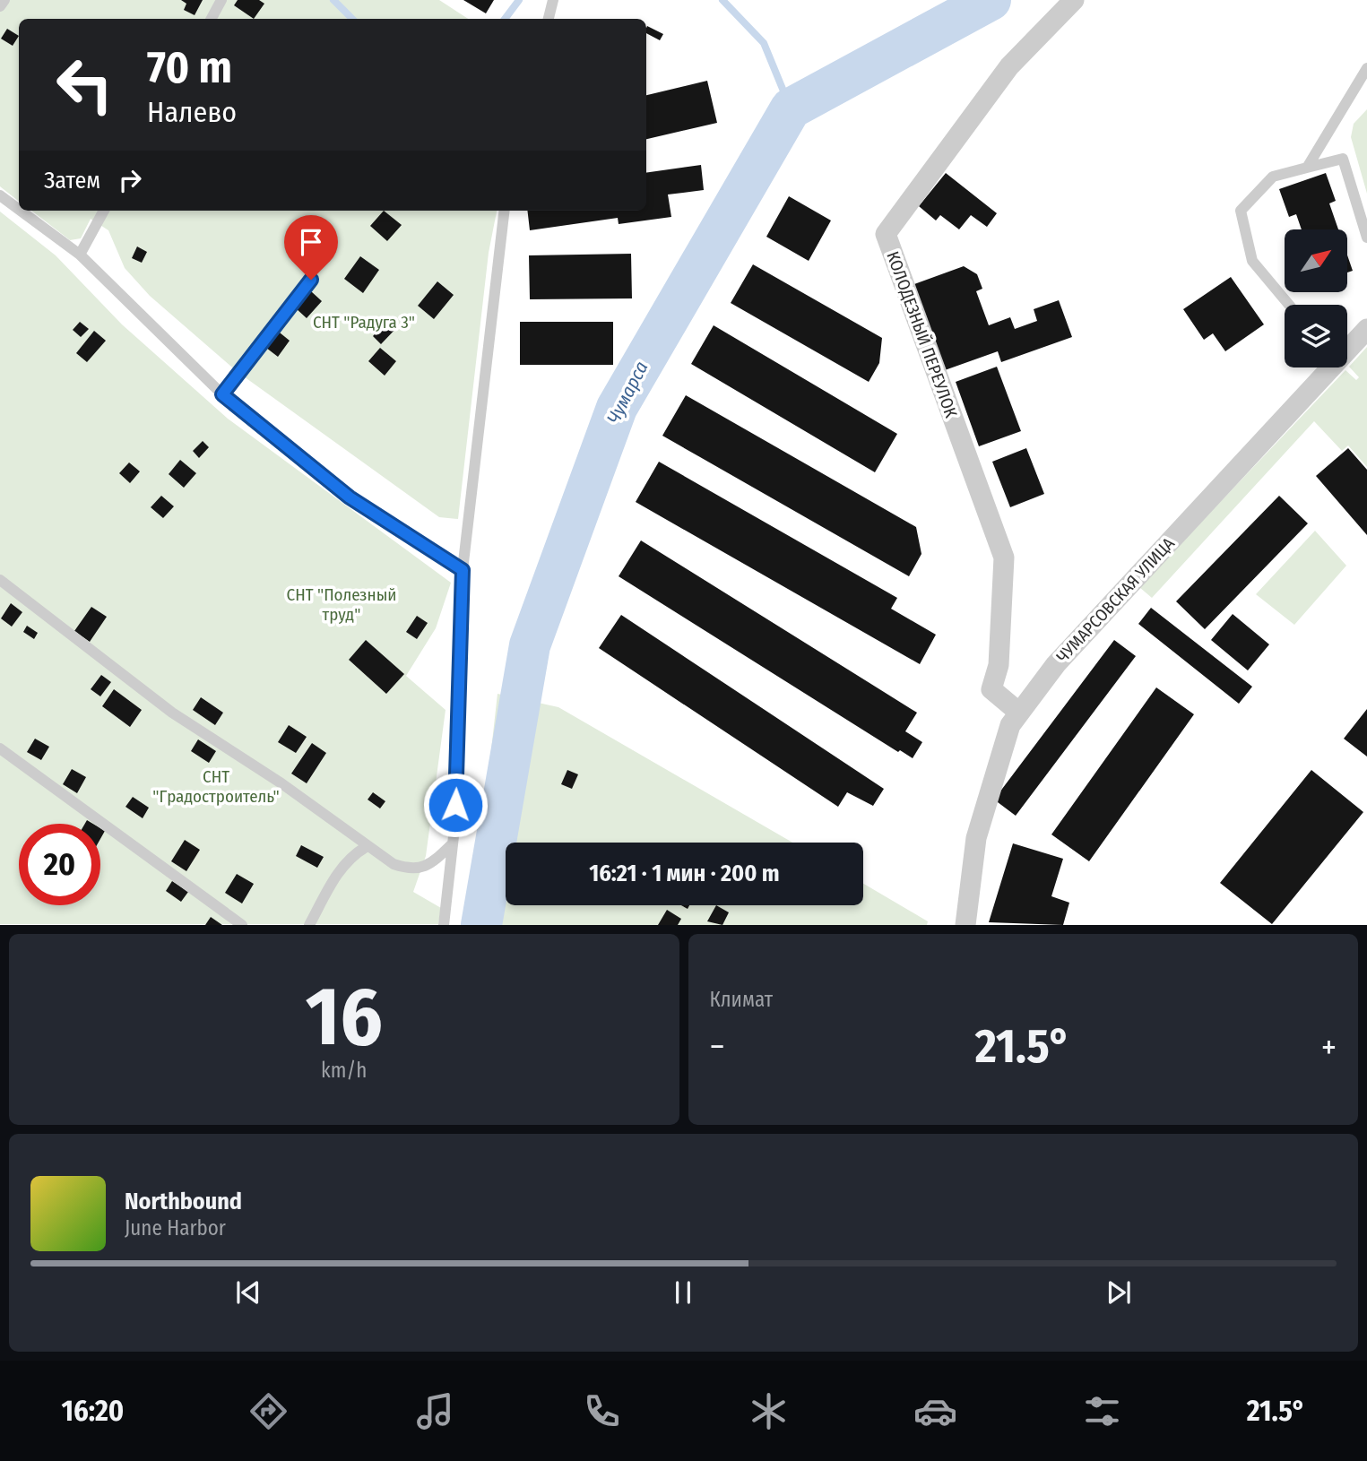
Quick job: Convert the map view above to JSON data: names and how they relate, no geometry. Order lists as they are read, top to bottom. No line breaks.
{"streets":{"street":["КОЛОДЕЗНЫЙ ПЕРЕУЛОК","ЧУМАРСОВСКАЯ УЛИЦА"]},"crossings":[["КОЛОДЕЗНЫЙ ПЕРЕУЛОК","ЧУМАРСОВСКАЯ УЛИЦА"]],"water":["Чумарса"],"parks":["СНТ \"Радуга 3\"","СНТ \"Полезный труд\"","СНТ \"Градостроитель\""],"north":"top right","page":{"turn":["70 m","Налево"],"then":"Затем","limit":"20","trip":"16:21 · 1 мин · 200 m","tile":[["16","km/h"],"Климат"],"heat":["−","21.5°","+"],"song":["Northbound","June Harbor"],"tabs":["16:20","21.5°"]}}
